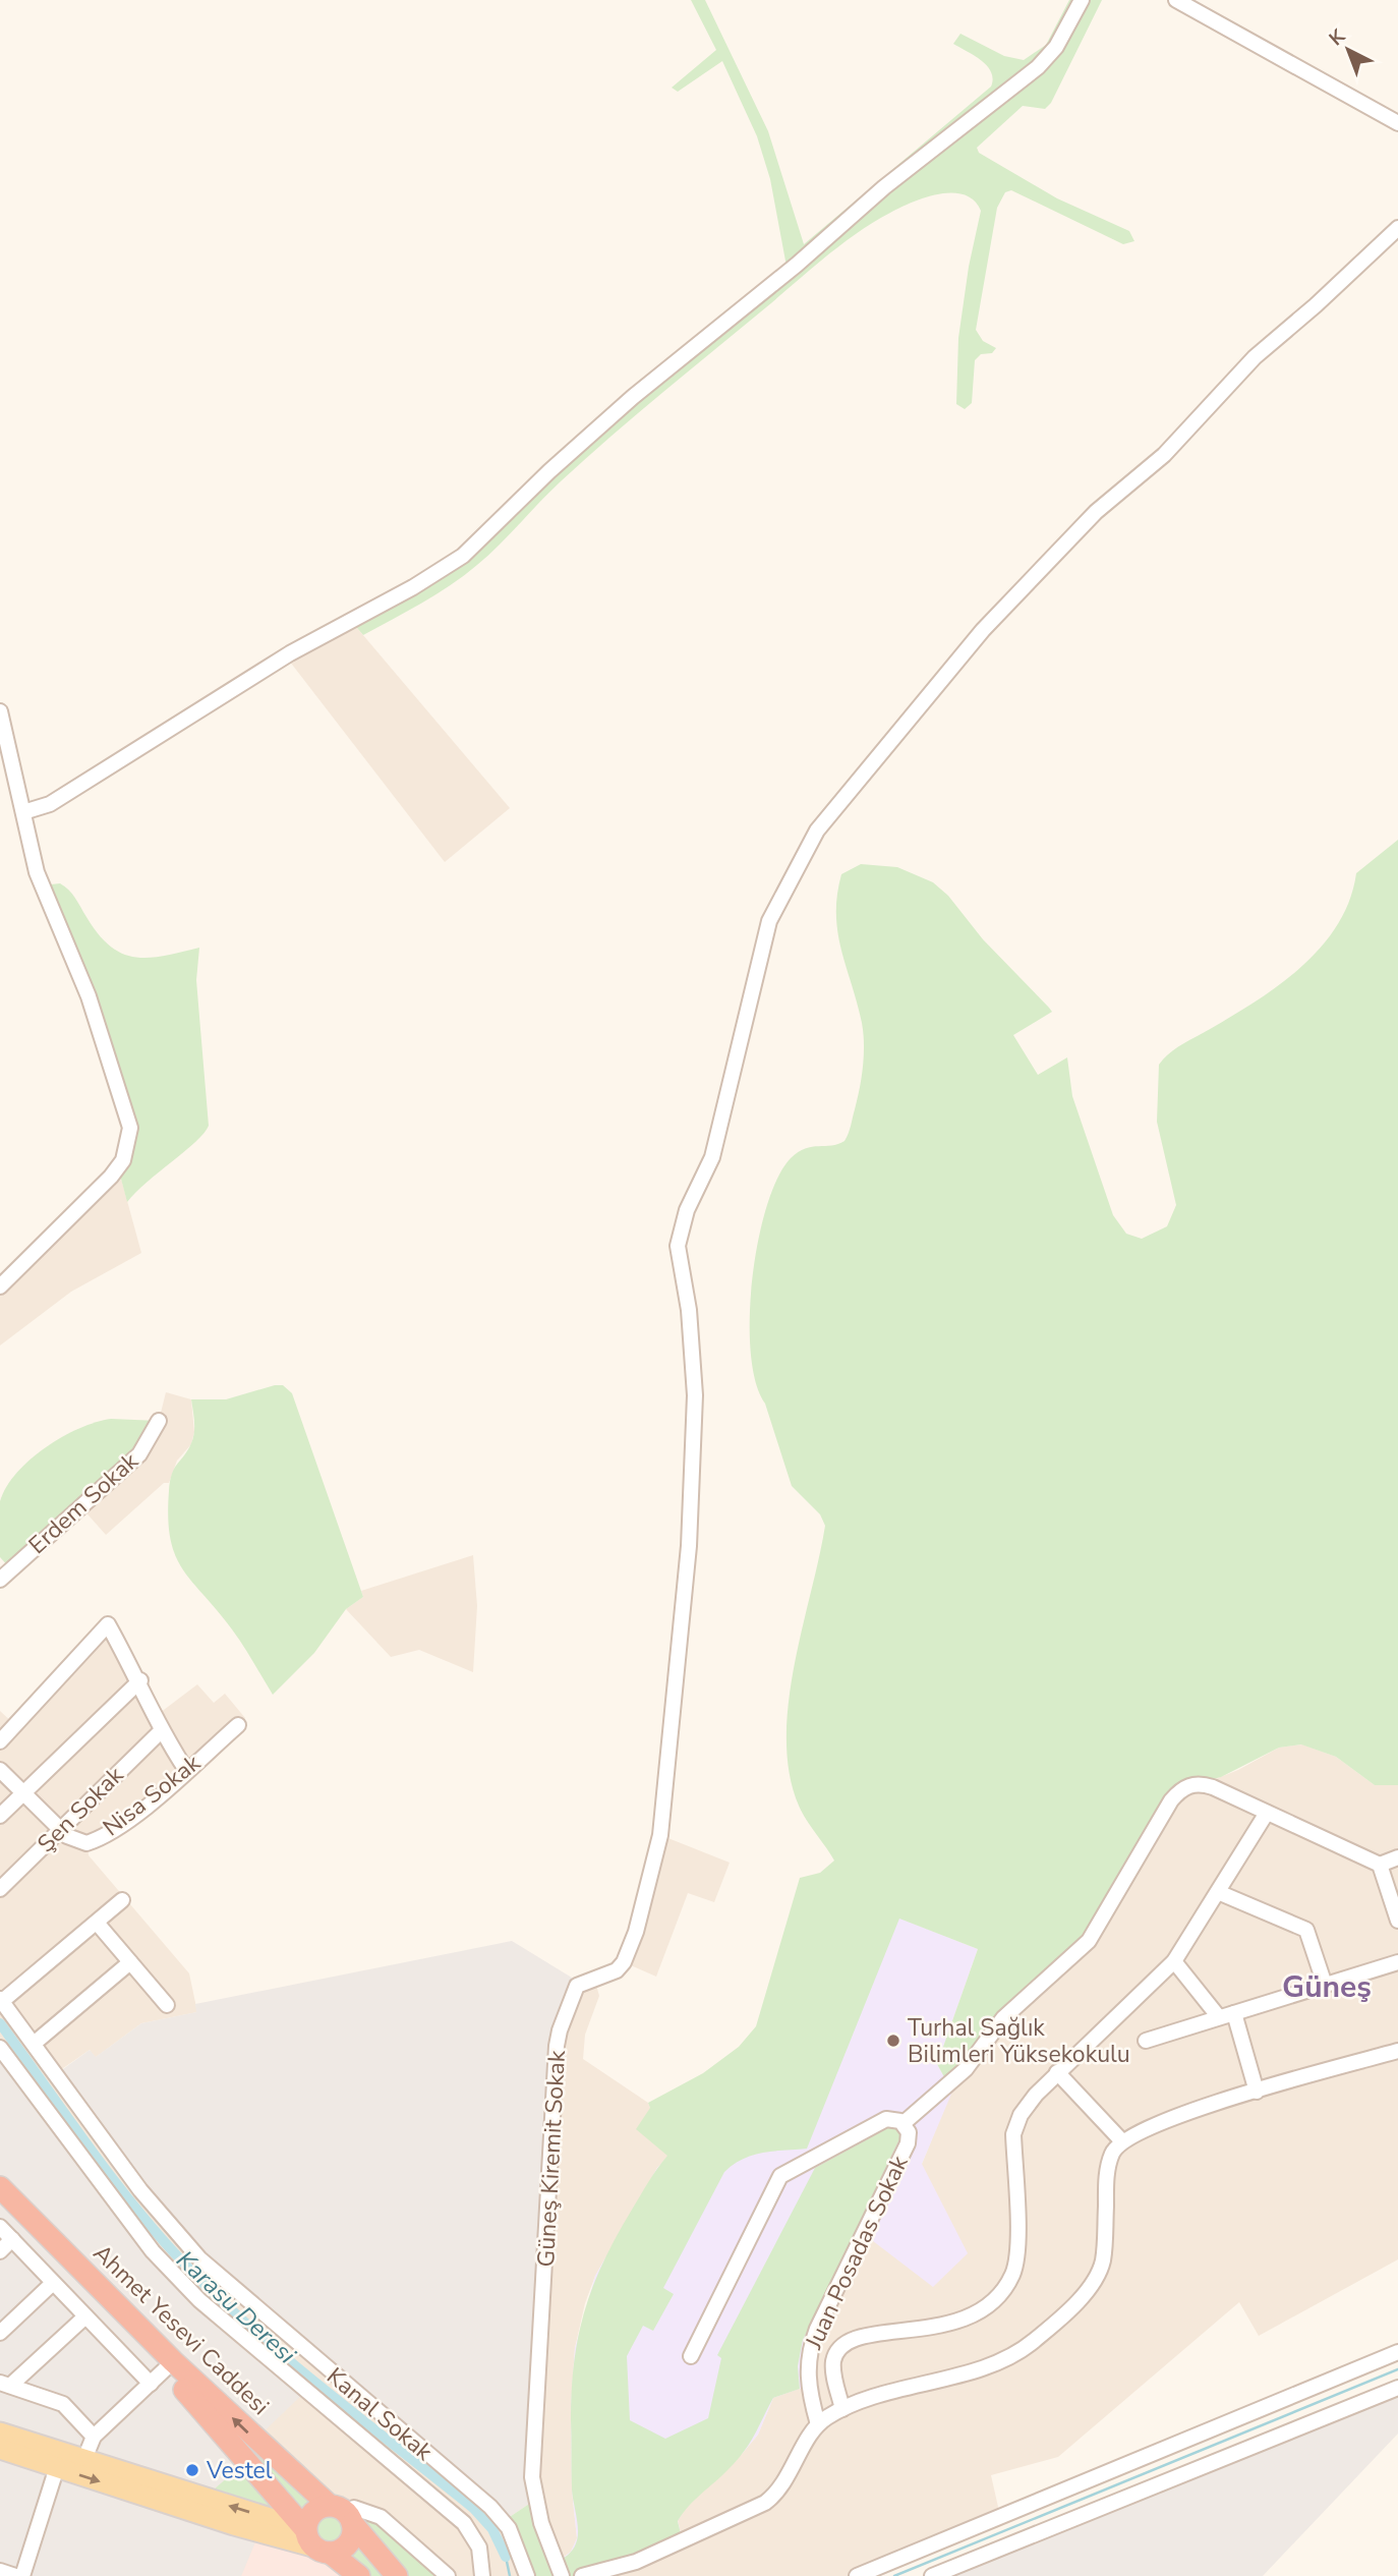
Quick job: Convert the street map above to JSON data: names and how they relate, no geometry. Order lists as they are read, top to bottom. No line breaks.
{"streets":{"highway":["Ahmet Yesevi Caddesi"],"street":["Erdem Sokak","Nisa Sokak","Şen Sokak","Güneş Kiremit Sokak","Juan Posadas Sokak","Kanal Sokak"]},"crossings":[["Nisa Sokak","Şen Sokak"]],"districts":["Güneş"],"water":["Karasu Deresi"],"places":["Turhal Sağlık Bilimleri Yüksekokulu","Vestel"],"north":"top left"}
